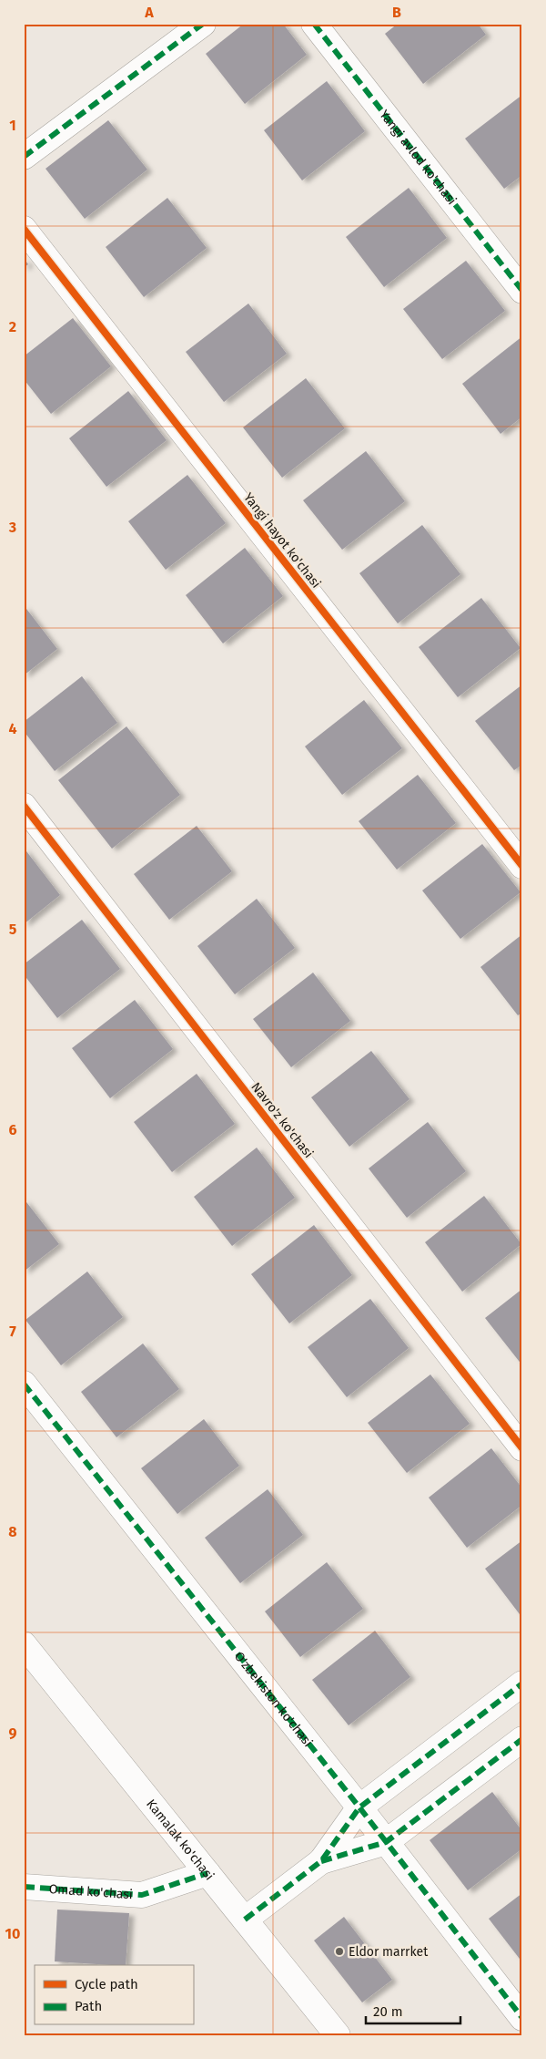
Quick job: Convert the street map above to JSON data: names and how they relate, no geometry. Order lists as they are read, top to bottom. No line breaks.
{"streets":{"street":["Yangi avlod ko'chasi","Yangi hayot ko'chasi","Navro'z ko'chasi","O'zbekiston ko'chasi","Kamalak ko'chasi","Omad ko'chasi"]},"crossings":[["Kamalak ko'chasi","Omad ko'chasi"]],"places":["Eldor marrket"],"legend":["Cycle path","Path"],"scale_bar":"20 m","grid":{"columns":["A","B"],"rows":["1","2","3","4","5","6","7","8","9","10"]}}
